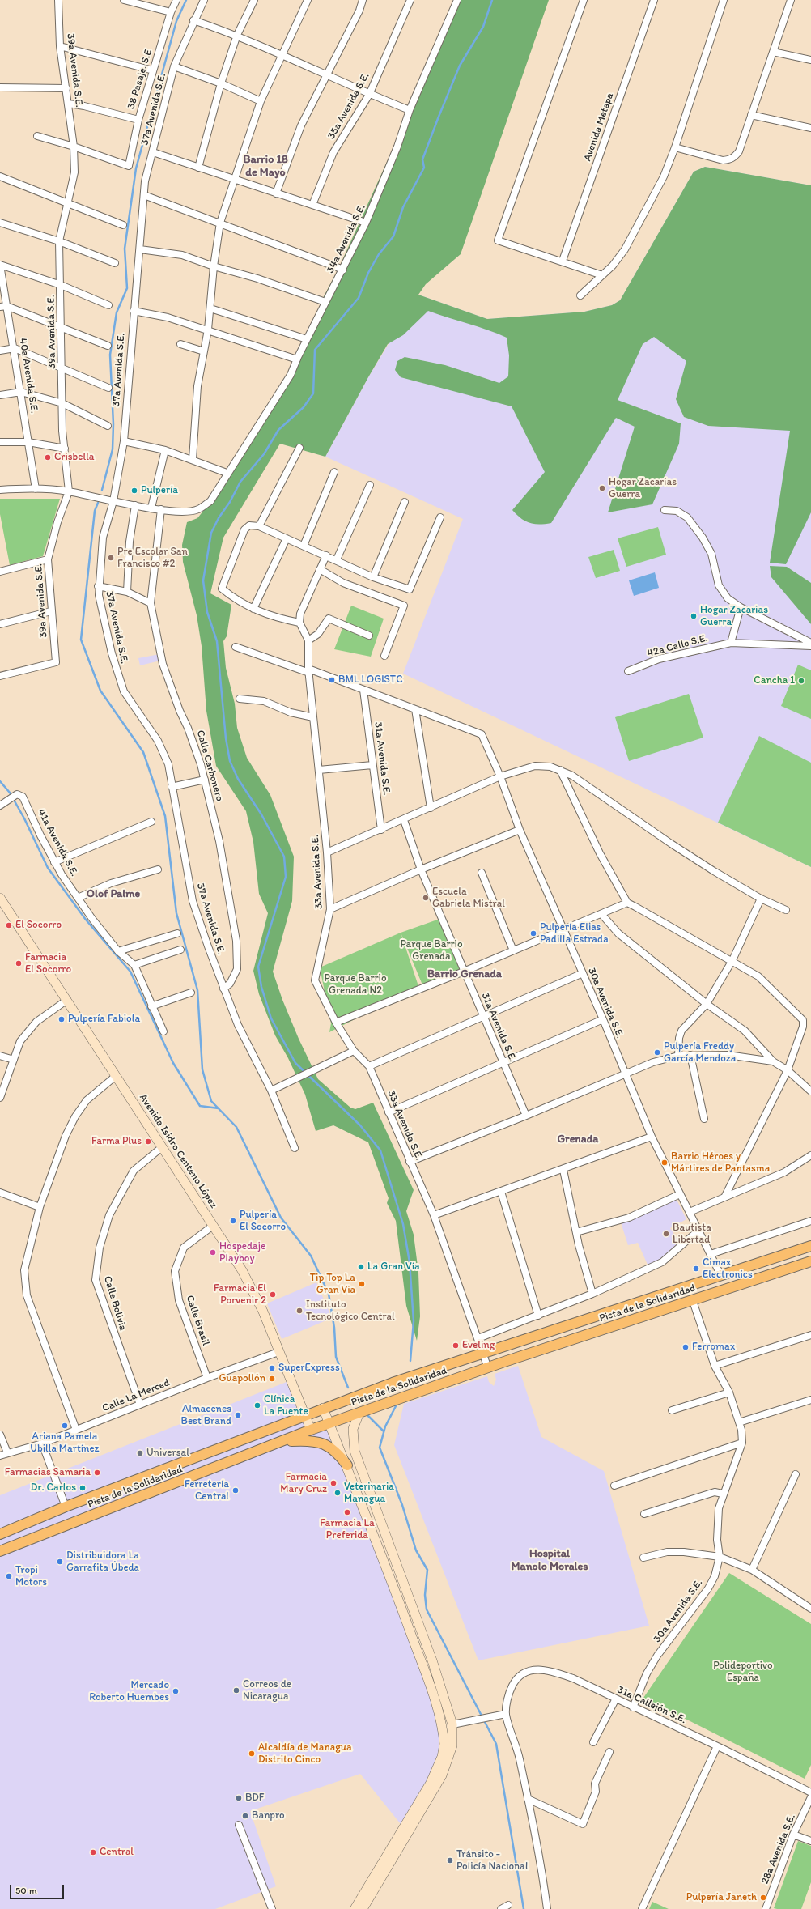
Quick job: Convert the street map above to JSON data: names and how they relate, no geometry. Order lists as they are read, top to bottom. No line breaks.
{"streets":{"main road":["Avenida Isidro Centeno López","Pista de la Solidaridad"],"street":["39a Avenida S.E.","38 Pasaje. S.E","35a Avenida S.E.","37a Avenida S.E.","Avenida Metapa","34a Avenida S.E.","40a Avenida S.E.","42a Calle S.E.","31a Avenida S.E.","Calle Carbonero","41a Avenida S.E.","33a Avenida S.E.","30a Avenida S.E.","Calle Bolivia","Calle Brasil","Calle La Merced","31a Callejón S.E.","28a Avenida S.E."]},"crossings":[["39a Avenida S.E.","38 Pasaje. S.E"],["39a Avenida S.E.","34a Avenida S.E."],["37a Avenida S.E.","34a Avenida S.E."],["37a Avenida S.E.","Calle Carbonero"],["34a Avenida S.E.","40a Avenida S.E."],["34a Avenida S.E.","Calle Carbonero"],["33a Avenida S.E.","Pista de la Solidaridad"],["30a Avenida S.E.","Pista de la Solidaridad"],["30a Avenida S.E.","31a Callejón S.E."],["Avenida Isidro Centeno López","Calle Bolivia"],["Avenida Isidro Centeno López","Pista de la Solidaridad"],["Avenida Isidro Centeno López","Calle Brasil"],["Avenida Isidro Centeno López","Calle La Merced"],["Calle Bolivia","Calle La Merced"],["Calle Brasil","Calle La Merced"]],"districts":["Barrio 18 de Mayo","Olof Palme","Barrio Grenada","Grenada","Hospital Manolo Morales"],"parks":["Parque Barrio Grenada","Parque Barrio Grenada N2","Polideportivo España"],"places":["Crisbella","Hogar Zacarías Guerra","Pulpería","Pre Escolar San Francisco #2","Hogar Zacarias Guerra","BML LOGISTC","Cancha 1","Escuela Gabriela Mistral","El Socorro","Pulpería Elias Padilla Estrada","Farmacia El Socorro","Pulpería Fabiola","Pulpería Freddy García Mendoza","Farma Plus","Barrio Héroes y Mártires de Pantasma","Pulpería El Socorro","Bautista Libertad","Hospedaje Playboy","La Gran Vía","Cimax Electronics","Tip Top La Gran Via","Farmacia El Porvenir 2","Instituto Tecnológico Central","Eveling","Ferromax","SuperExpress","Guapollón","Clínica La Fuente","Almacenes Best Brand","Ariana Pamela Ubilla Martínez","Universal","Farmacias Samaria","Farmacia Mary Cruz","Dr. Carlos","Ferretería Central","Veterinaria Managua","Farmacia La Preferida","Distribuidora La Garrafita Úbeda","Tropi Motors","Correos de Nicaragua","Mercado Roberto Huembes","Alcaldía de Managua Distrito Cinco","BDF","Banpro","Central","Tránsito - Policía Nacional","Pulpería Janeth"],"scale_bar":"50 m"}
